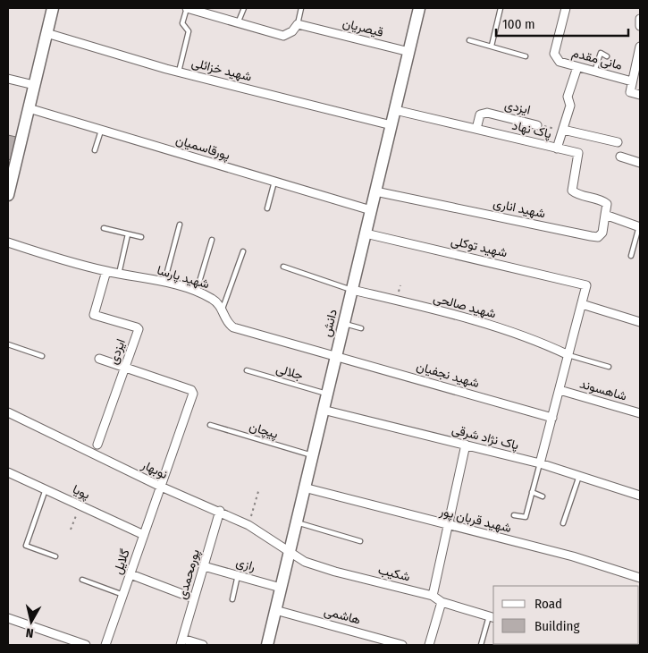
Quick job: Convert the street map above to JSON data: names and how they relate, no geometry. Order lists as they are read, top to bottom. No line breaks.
{"streets":{"street":["قیصریان","مانی مقدم","شهید خزائلی","ایزدی","پاک نهاد","پورقاسمیان","شهید اناری","شهید توکلی","شهید پارسا","شهید صالحی","دانش","شهید نجفیان","شاهسوند","پاک نژاد شرقی","نوبهار","پویا","شهید قربان پور","گلایل","رازی","شکیب","پورمحمدی","هاشمی"],"lane":["جلالی","پیچان"]},"crossings":[["قیصریان","دانش"],["شهید خزائلی","دانش"],["ایزدی","پاک نهاد"],["ایزدی","شهید پارسا"],["ایزدی","گلایل"],["پاک نهاد","شهید اناری"],["پاک نهاد","دانش"],["پورقاسمیان","دانش"],["شهید اناری","دانش"],["شهید توکلی","دانش"],["شهید پارسا","دانش"],["شهید پارسا","شهید نجفیان"],["شهید صالحی","دانش"],["دانش","جلالی"],["دانش","شهید نجفیان"],["دانش","پیچان"],["دانش","پاک نژاد شرقی"],["دانش","نوبهار"],["دانش","شهید قربان پور"],["دانش","رازی"],["دانش","شکیب"],["دانش","هاشمی"],["نوبهار","گلایل"],["نوبهار","شکیب"],["نوبهار","پورمحمدی"],["پویا","گلایل"],["رازی","پورمحمدی"]],"legend":["Road","Building"],"scale_bar":"100 m","north":"bottom"}
